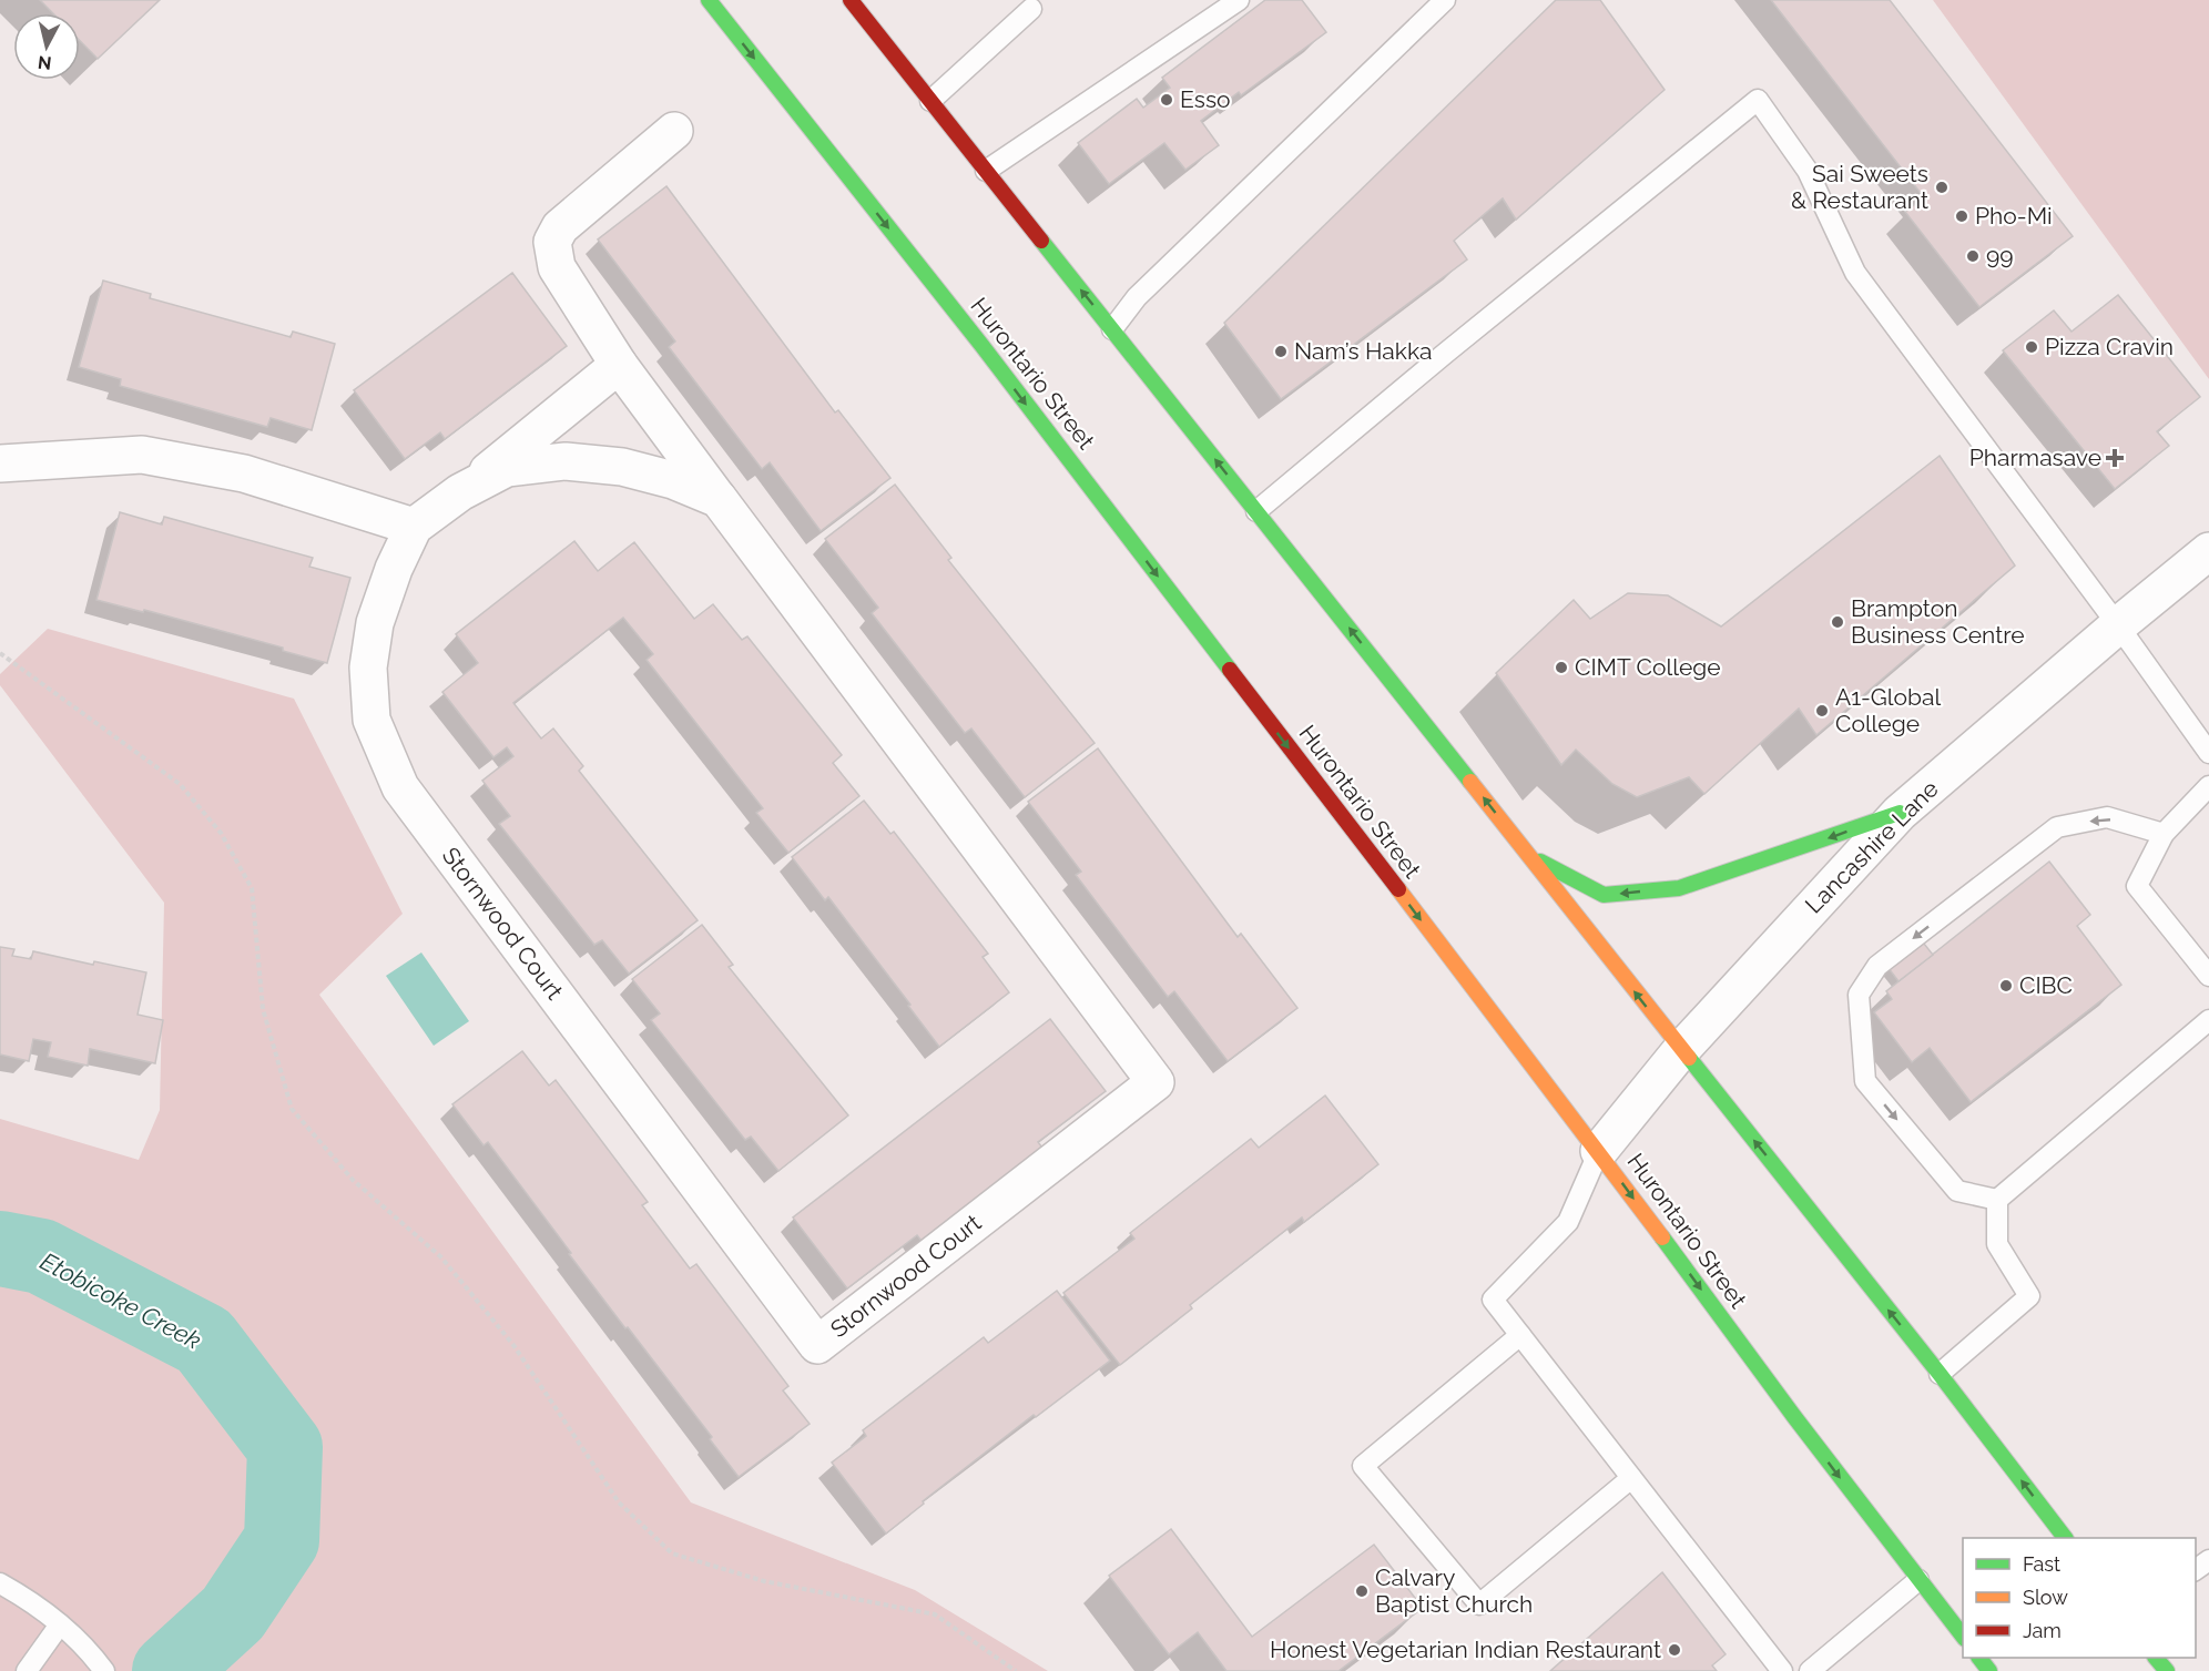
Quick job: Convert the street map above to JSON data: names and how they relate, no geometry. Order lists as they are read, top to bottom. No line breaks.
{"streets":{"main road":["Hurontario Street"],"street":["Lancashire Lane","Stornwood Court"]},"crossings":[["Hurontario Street","Lancashire Lane"]],"water":["Etobicoke Creek"],"places":{"other":["Esso","Sai Sweets & Restaurant","Pho-Mi","99","Pizza Cravin","Nam’s Hakka","Brampton Business Centre","CIMT College","A1-Global College","CIBC","Calvary Baptist Church","Honest Vegetarian Indian Restaurant"],"health":["Pharmasave"]},"legend":["Fast","Slow","Jam"],"north":"bottom"}
